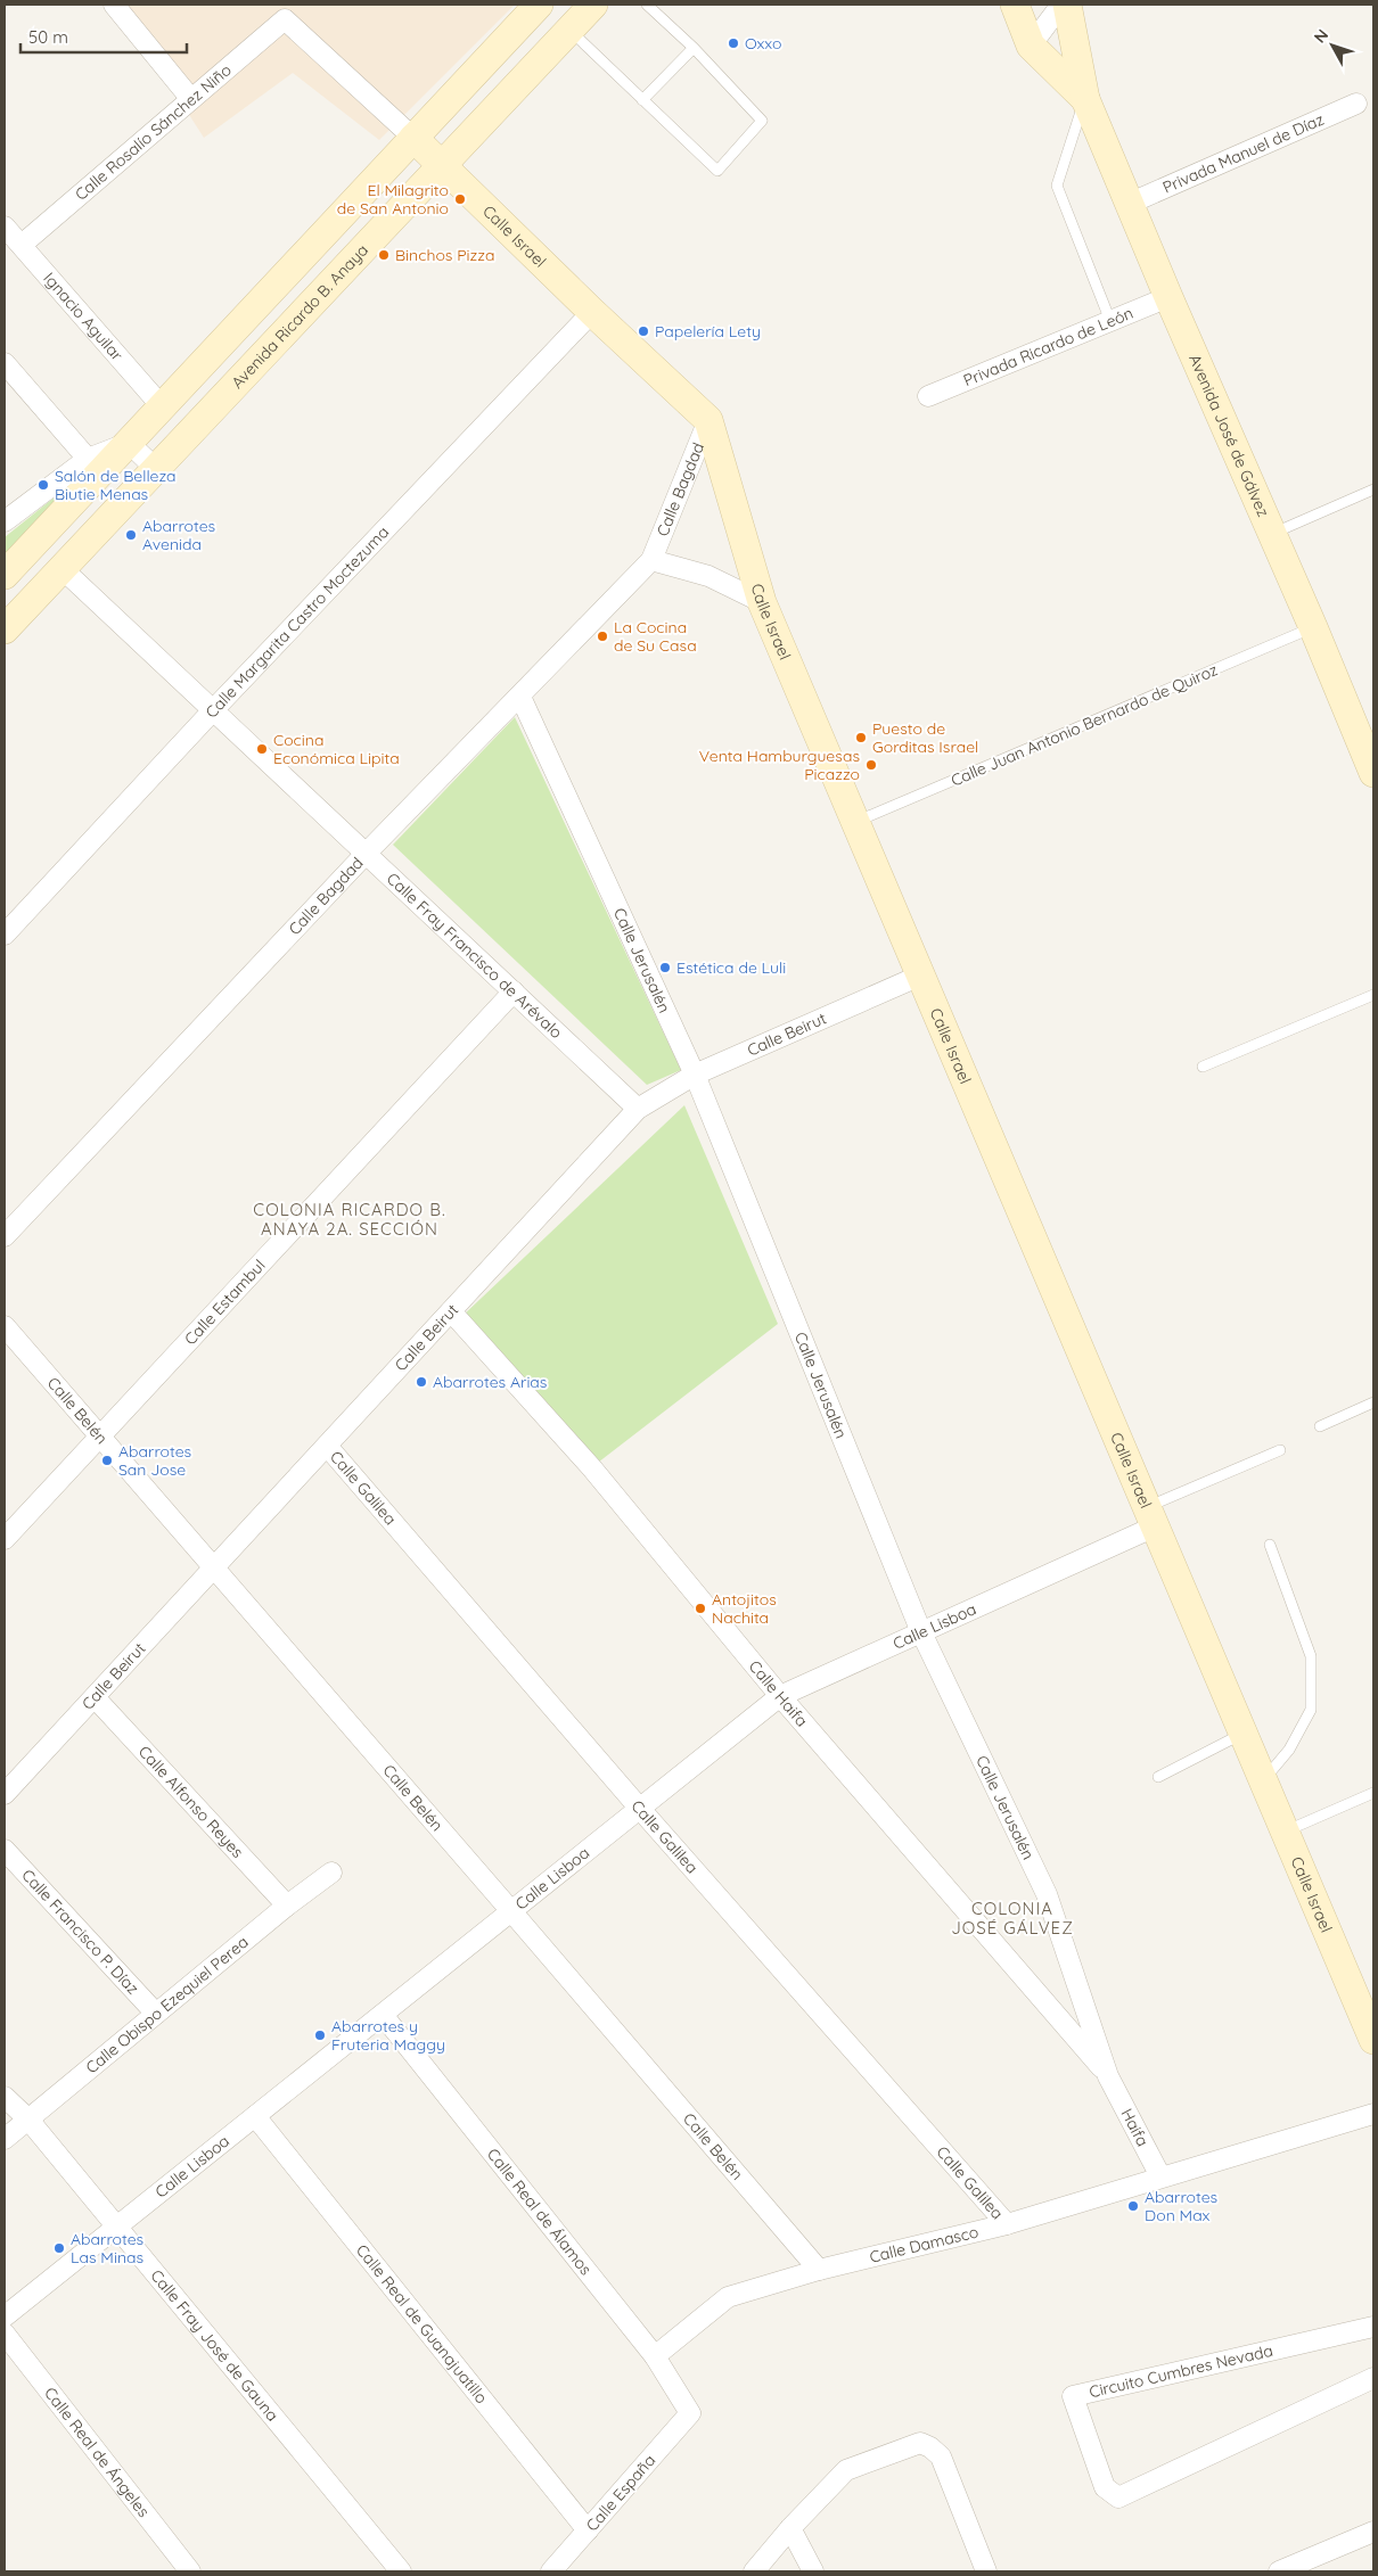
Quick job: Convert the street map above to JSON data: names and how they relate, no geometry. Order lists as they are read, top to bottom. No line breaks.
{"streets":{"main road":["Calle Israel","Avenida Ricardo B. Anaya","Avenida José de Gálvez"],"street":["Calle Rosalío Sánchez Niño","Privada Manuel de Díaz","Ignacio Aguilar","Privada Ricardo de León","Calle Bagdad","Calle Margarita Castro Moctezuma","Calle Fray Francisco de Arévalo","Calle Jerusalén","Calle Beirut","Calle Estambul","Calle Belén","Calle Galilea","Calle Lisboa","Calle Haifa","Calle Alfonso Reyes","Calle Francisco P. Díaz","Calle Obispo Ezequiel Perea","Haifa","Calle Real de Álamos","Calle Damasco","Calle Real de Guanajuatillo","Calle Fray José de Gauna","Circuito Cumbres Nevada","Calle Real de Ángeles","Calle España"],"lane":["Calle Juan Antonio Bernardo de Quiroz"]},"crossings":[["Calle Rosalío Sánchez Niño","Calle Israel"],["Calle Rosalío Sánchez Niño","Ignacio Aguilar"],["Privada Manuel de Díaz","Avenida José de Gálvez"],["Calle Israel","Avenida Ricardo B. Anaya"],["Calle Israel","Calle Bagdad"],["Calle Israel","Calle Margarita Castro Moctezuma"],["Calle Israel","Calle Juan Antonio Bernardo de Quiroz"],["Calle Israel","Calle Beirut"],["Calle Israel","Calle Lisboa"],["Avenida Ricardo B. Anaya","Calle Fray Francisco de Arévalo"],["Privada Ricardo de León","Avenida José de Gálvez"],["Avenida José de Gálvez","Calle Juan Antonio Bernardo de Quiroz"],["Calle Bagdad","Calle Fray Francisco de Arévalo"],["Calle Bagdad","Calle Jerusalén"],["Calle Margarita Castro Moctezuma","Calle Fray Francisco de Arévalo"],["Calle Fray Francisco de Arévalo","Calle Beirut"],["Calle Fray Francisco de Arévalo","Calle Estambul"],["Calle Jerusalén","Calle Beirut"],["Calle Jerusalén","Calle Lisboa"],["Calle Jerusalén","Calle Haifa"],["Calle Jerusalén","Haifa"],["Calle Beirut","Calle Belén"],["Calle Beirut","Calle Galilea"],["Calle Beirut","Calle Haifa"],["Calle Beirut","Calle Alfonso Reyes"],["Calle Estambul","Calle Belén"],["Calle Belén","Calle Lisboa"],["Calle Belén","Calle Damasco"],["Calle Galilea","Calle Lisboa"],["Calle Galilea","Calle Damasco"],["Calle Lisboa","Calle Haifa"],["Calle Lisboa","Calle Real de Álamos"],["Calle Lisboa","Calle Real de Guanajuatillo"],["Calle Lisboa","Calle Fray José de Gauna"],["Calle Haifa","Haifa"],["Calle Alfonso Reyes","Calle Obispo Ezequiel Perea"],["Calle Francisco P. Díaz","Calle Obispo Ezequiel Perea"],["Calle Obispo Ezequiel Perea","Calle Fray José de Gauna"],["Haifa","Calle Damasco"],["Calle Real de Álamos","Calle Damasco"],["Calle Real de Álamos","Calle España"],["Calle Real de Guanajuatillo","Calle España"]],"districts":["COLONIA RICARDO B. ANAYA 2A. SECCIÓN","COLONIA JOSÉ GÁLVEZ"],"places":["Oxxo","El Milagrito de San Antonio","Binchos Pizza","Papelería Lety","Salón de Belleza Biutie Menas","Abarrotes Avenida","La Cocina de Su Casa","Puesto de Gorditas Israel","Cocina Económica Lipita","Venta Hamburguesas Picazzo","Estética de Luli","Abarrotes Arias","Abarrotes San Jose","Antojitos Nachita","Abarrotes y Fruteria Maggy","Abarrotes Don Max","Abarrotes Las Minas"],"scale_bar":"50 m","north":"top left"}
